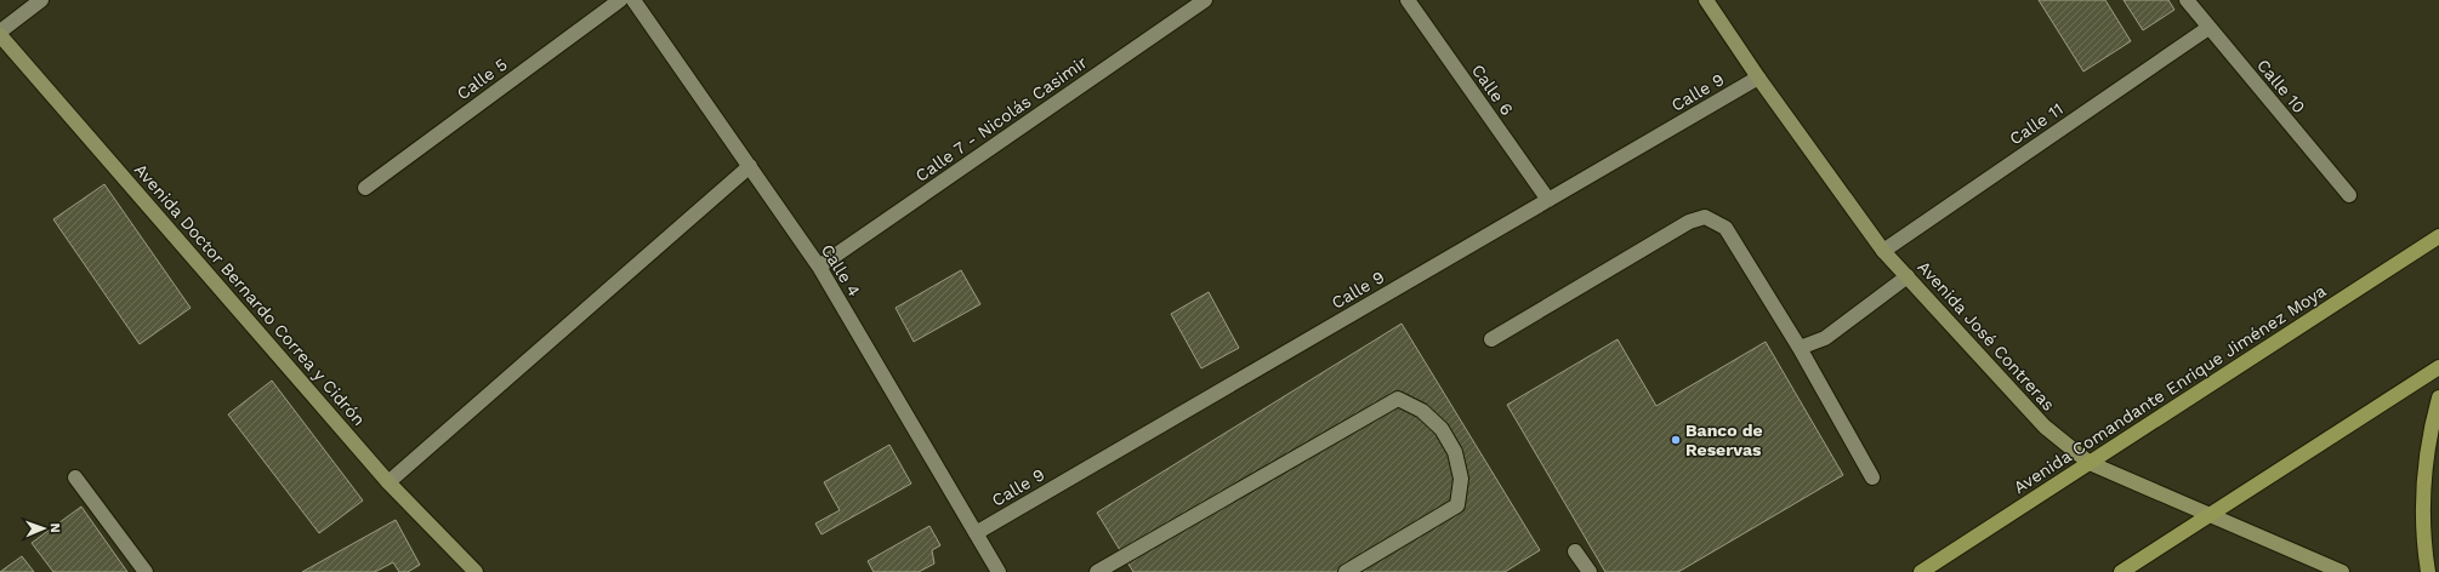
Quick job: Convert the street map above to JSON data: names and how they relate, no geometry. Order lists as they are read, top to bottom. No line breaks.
{"streets":{"main road":["Avenida Doctor Bernardo Correa y Cidrón","Avenida José Contreras","Avenida Comandante Enrique Jiménez Moya"],"street":["Calle 5","Calle 10","Calle 6","Calle 9","Calle 7 - Nicolás Casimir","Calle 11","Calle 4"]},"crossings":[["Calle 10","Calle 11"],["Calle 6","Calle 9"],["Calle 9","Calle 4"],["Calle 9","Avenida José Contreras"],["Calle 7 - Nicolás Casimir","Calle 4"],["Calle 11","Avenida José Contreras"],["Avenida José Contreras","Avenida Comandante Enrique Jiménez Moya"]],"places":["Banco de Reservas"],"north":"right"}
